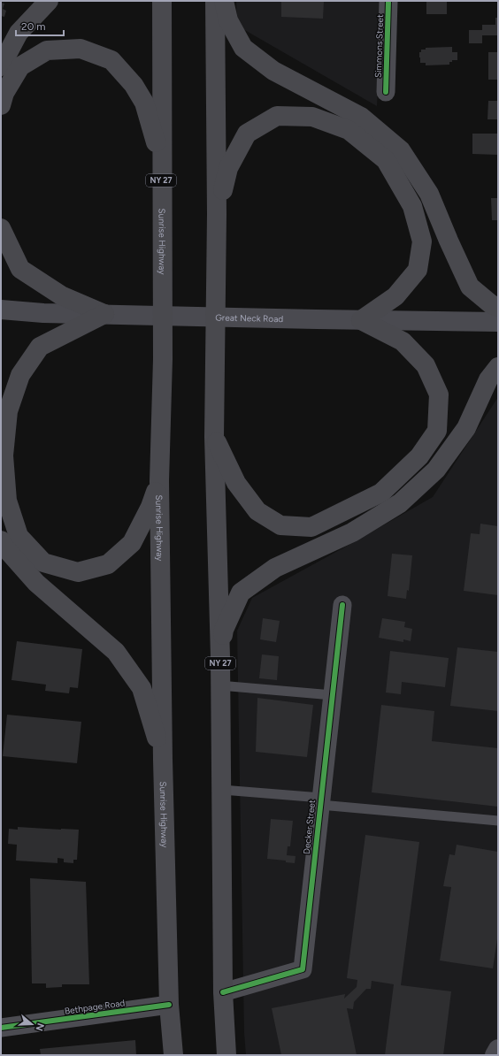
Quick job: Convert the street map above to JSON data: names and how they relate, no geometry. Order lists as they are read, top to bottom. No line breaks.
{"streets":{"highway":["NY 27","Sunrise Highway"],"main road":["Great Neck Road"],"street":["Simmons Street","Decker Street","Bethpage Road"]},"crossings":[["NY 27","Decker Street"],["Sunrise Highway","Bethpage Road"]],"scale_bar":"20 m","north":"right"}
